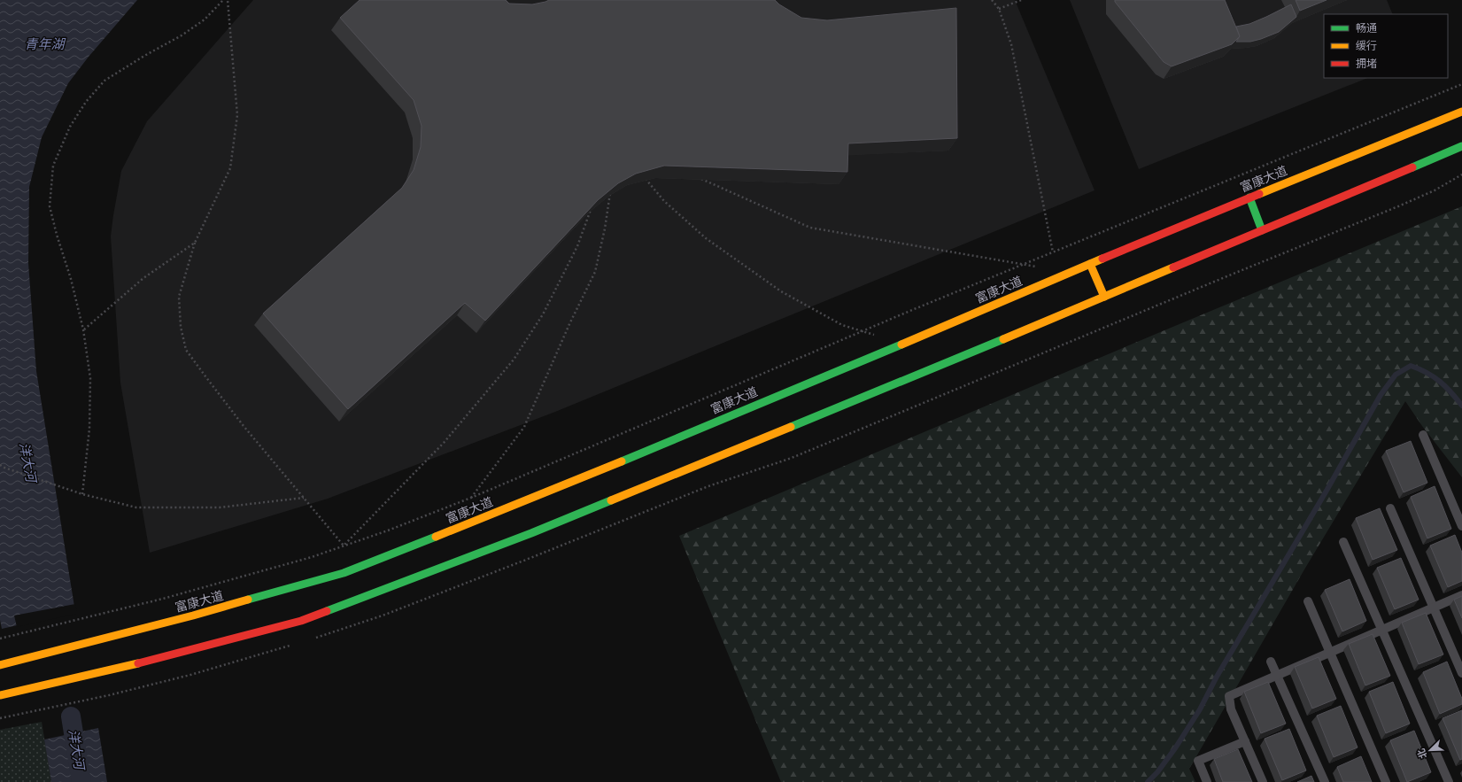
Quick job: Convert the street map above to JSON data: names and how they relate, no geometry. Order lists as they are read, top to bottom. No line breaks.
{"streets":{"street":["富康大道"]},"water":["青年湖","洋大河"],"legend":["畅通","缓行","拥堵"],"north":"bottom left"}
